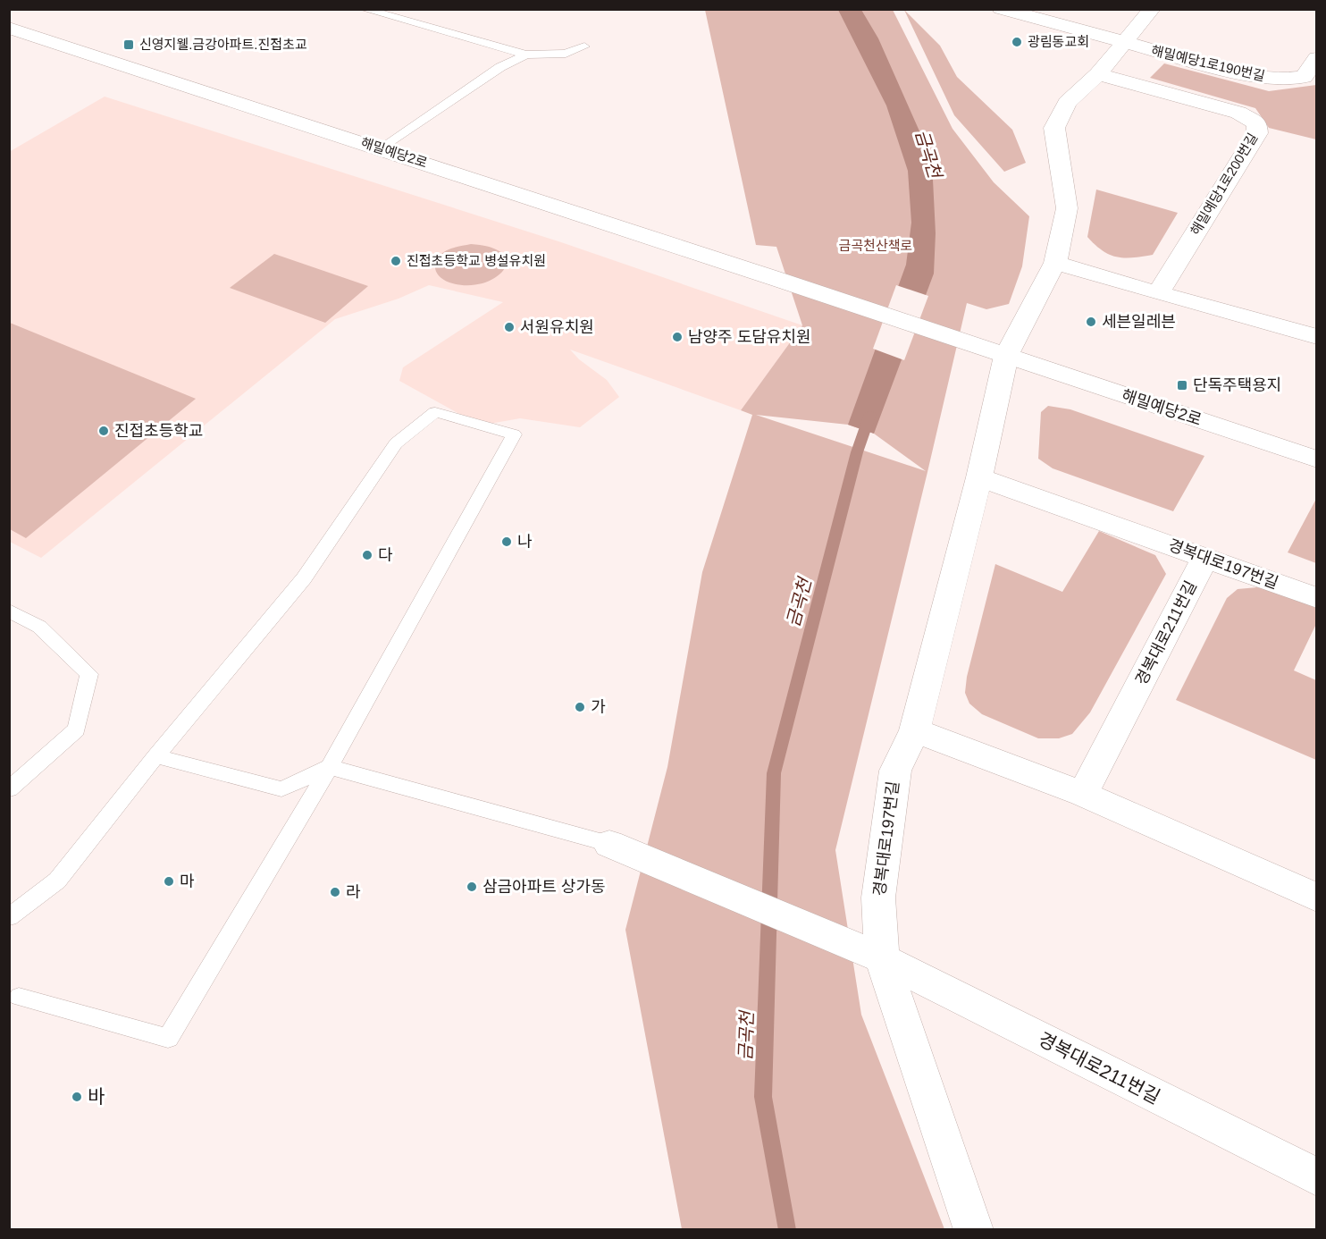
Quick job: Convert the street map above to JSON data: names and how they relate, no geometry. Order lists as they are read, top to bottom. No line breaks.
{"streets":{"street":["해밀예당1로190번길","해밀예당2로","해밀예당1로200번길","경복대로197번길","경복대로211번길"]},"crossings":[["해밀예당2로","경복대로197번길"],["경복대로197번길","경복대로211번길"]],"water":["금곡천"],"parks":["금곡천산책로"],"places":{"other":["광림동교회","진접초등학교 병설유치원","세븐일레븐","서원유치원","남양주 도담유치원","진접초등학교","나","다","가","마","삼금아파트 상가동","라","바"],"transit":["신영지웰.금강아파트.진접초교","단독주택용지"]}}
